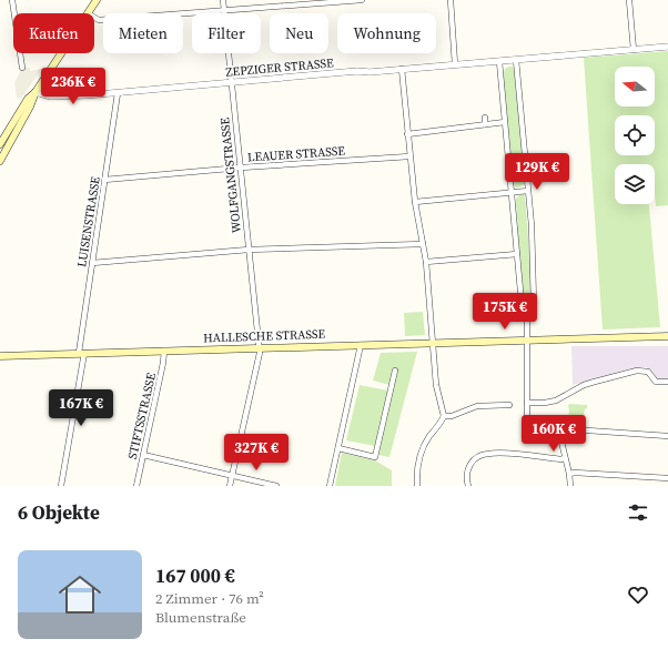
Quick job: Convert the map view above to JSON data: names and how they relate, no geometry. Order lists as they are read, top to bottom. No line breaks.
{"streets":{"main road":["HALLESCHE STRASSE"],"street":["ZEPZIGER STRASSE","LEAUER STRASSE","WOLFGANGSTRASSE","LUISENSTRASSE","STIFTSSTRASSE"]},"crossings":[["ZEPZIGER STRASSE","WOLFGANGSTRASSE"],["ZEPZIGER STRASSE","LUISENSTRASSE"],["LEAUER STRASSE","WOLFGANGSTRASSE"],["LEAUER STRASSE","LUISENSTRASSE"],["WOLFGANGSTRASSE","HALLESCHE STRASSE"],["LUISENSTRASSE","HALLESCHE STRASSE"],["HALLESCHE STRASSE","STIFTSSTRASSE"]],"north":"left","page":{"chip":["Kaufen","Mieten","Filter","Neu","Wohnung"],"price":["236K €","129K €","175K €","167K €","160K €","327K €"],"heading":"6 Objekte","list":[{"name":"167 000 €","note":"2 Zimmer · 76 m² · Blumenstraße"}]}}
